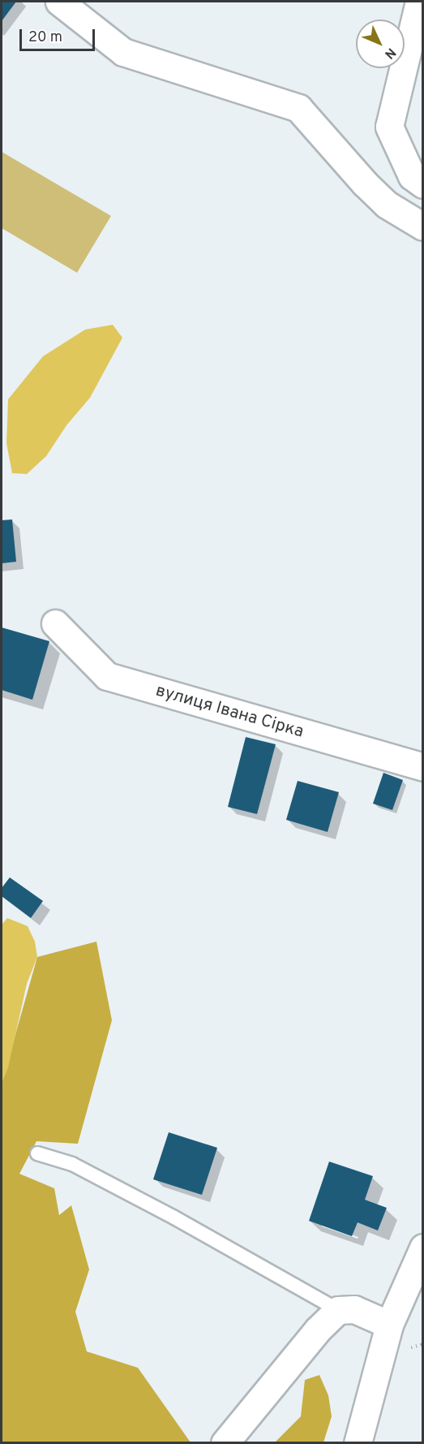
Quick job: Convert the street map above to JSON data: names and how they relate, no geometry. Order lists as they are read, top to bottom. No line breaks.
{"streets":{"street":["вулиця Івана Сірка"]},"scale_bar":"20 m","north":"bottom right"}
